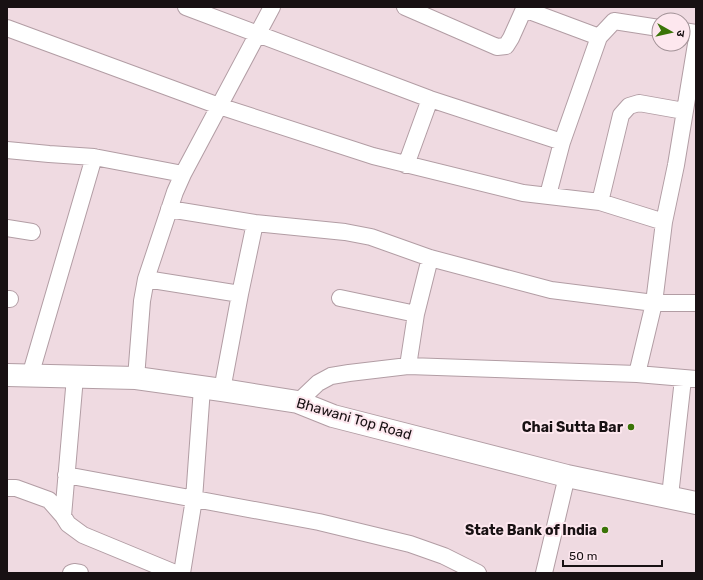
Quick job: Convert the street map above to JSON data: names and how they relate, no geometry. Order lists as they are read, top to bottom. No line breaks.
{"streets":{"street":["Bhawani Top Road"]},"places":["Chai Sutta Bar","State Bank of India"],"scale_bar":"50 m","north":"right"}
